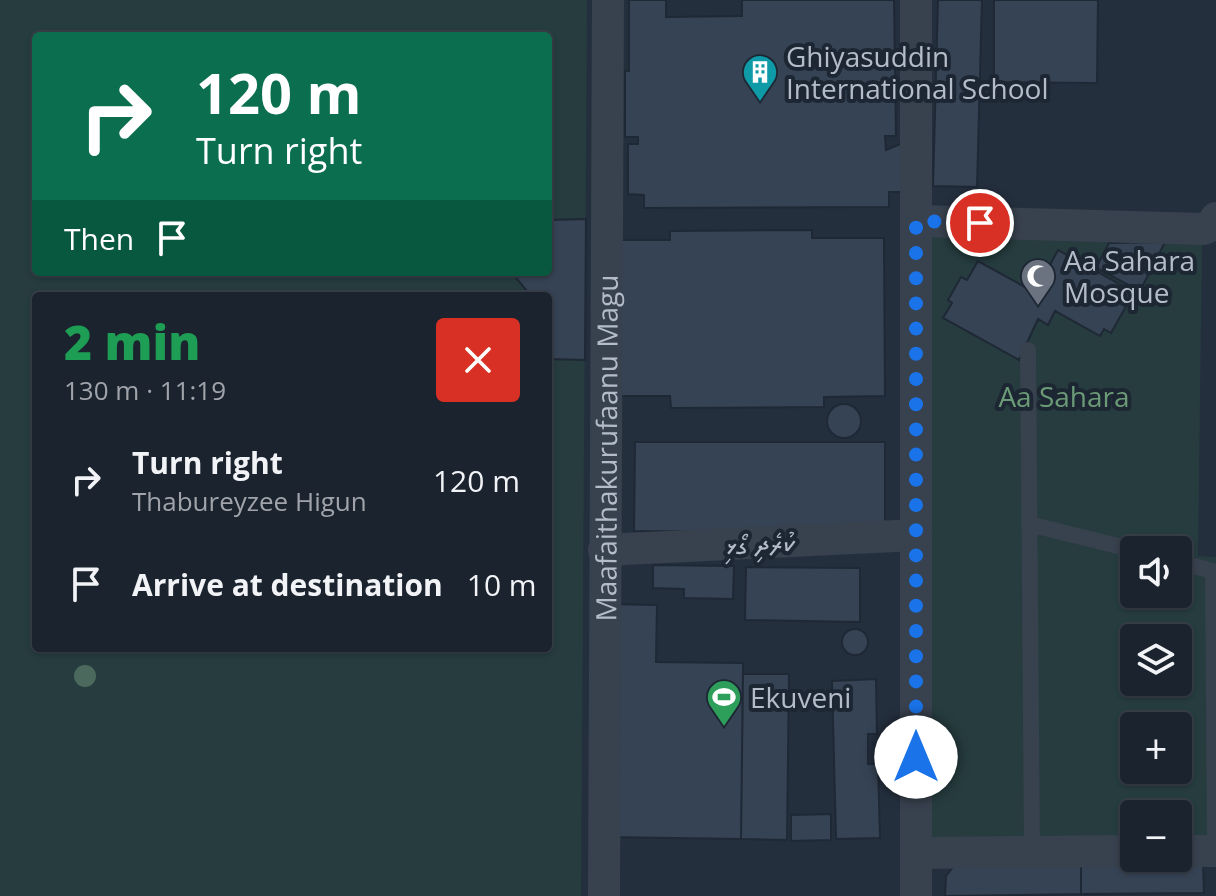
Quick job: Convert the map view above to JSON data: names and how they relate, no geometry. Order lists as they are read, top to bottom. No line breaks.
{"streets":{"street":["Maafaithakurufaanu Magu","ކުރެދި ގޯޅި"]},"crossings":[["Maafaithakurufaanu Magu","ކުރެދި ގޯޅި"]],"parks":["Aa Sahara"],"places":{"building":["Ghiyasuddin International School"],"mosque":["Aa Sahara Mosque"],"sports":["Ekuveni"]},"page":{"turn":["120 m","Turn right"],"then":"Then","heading":["2 min","130 m · 11:19"],"list":[{"name":"Turn right","note":"Thabureyzee Higun","value":"120 m"},{"name":"Arrive at destination","value":"10 m"}],"map_buttons":["+","−"]}}
